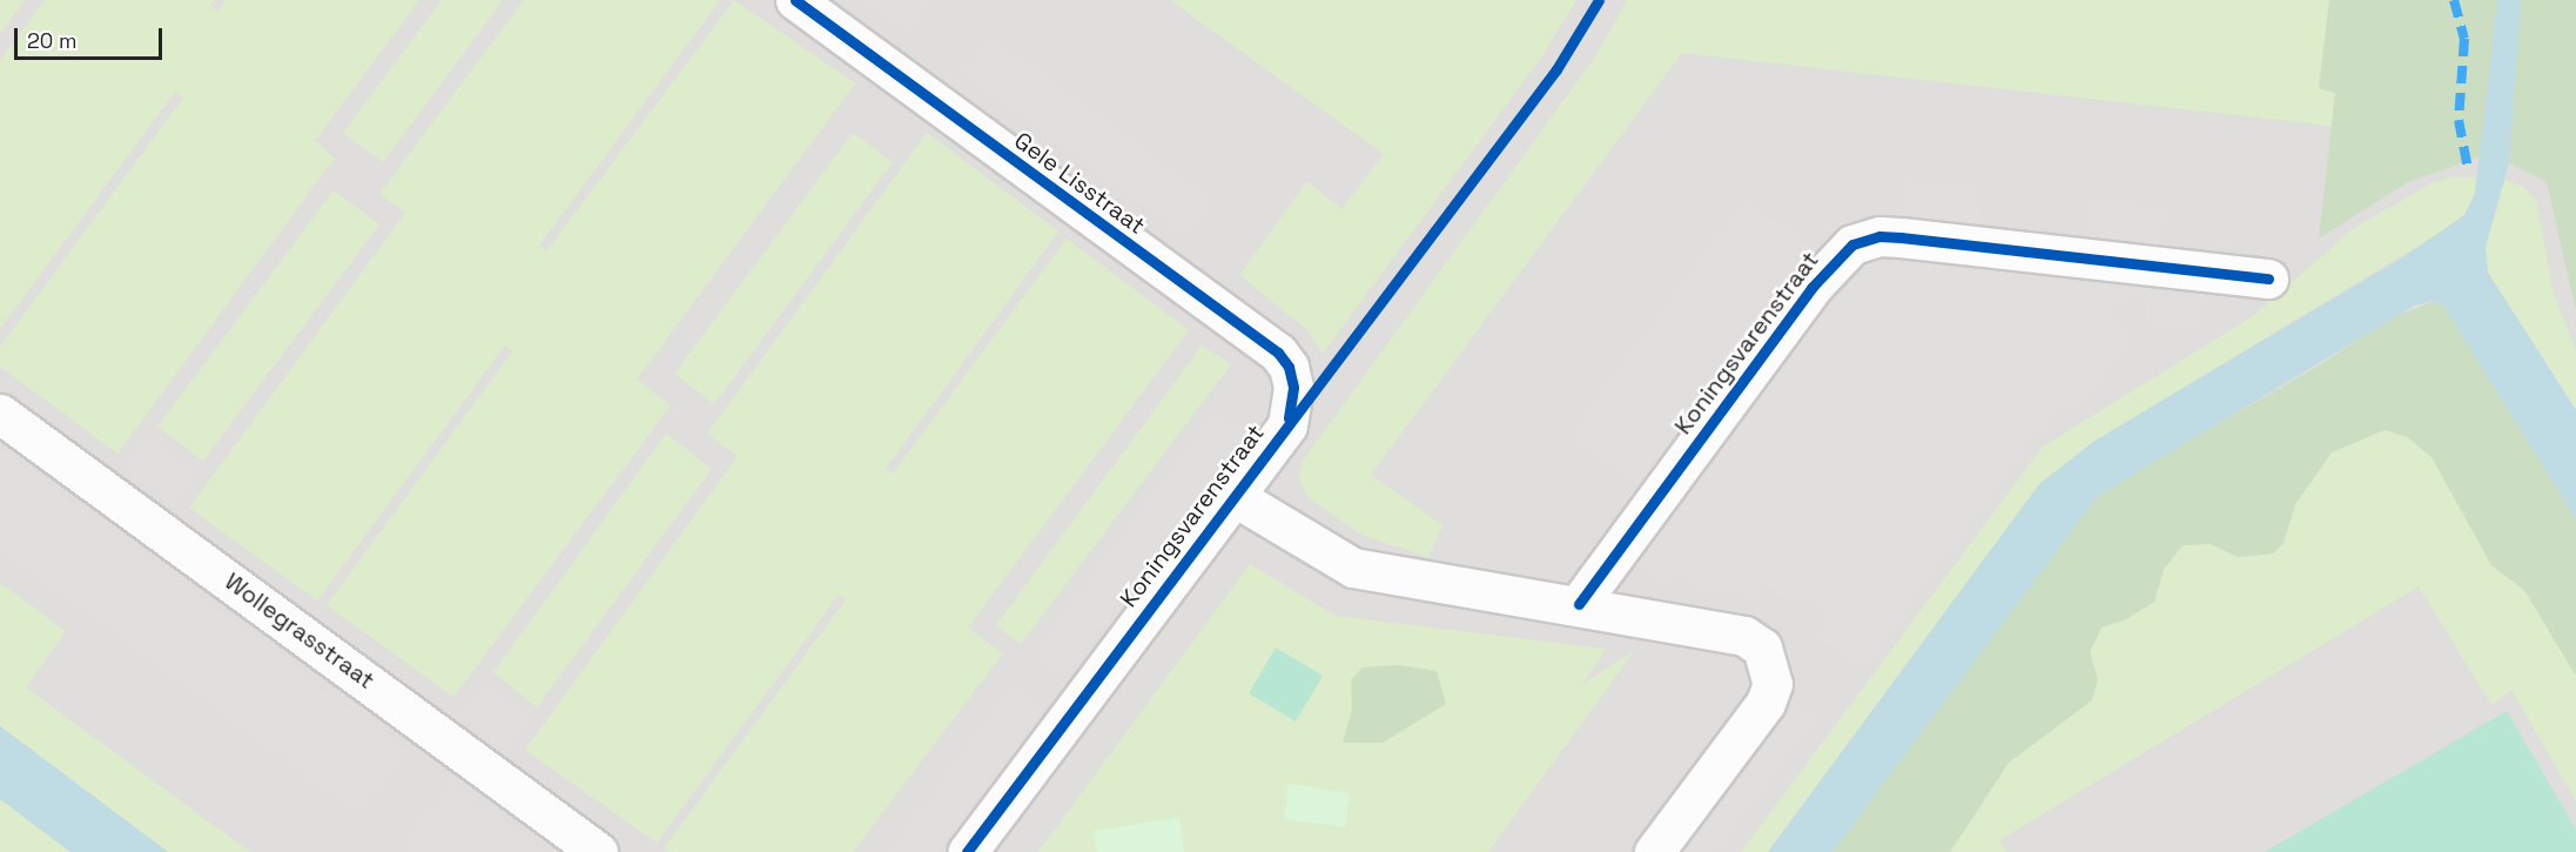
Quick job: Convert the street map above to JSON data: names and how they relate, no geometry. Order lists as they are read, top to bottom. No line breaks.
{"streets":{"street":["Gele Lisstraat","Koningsvarenstraat","Wollegrasstraat"]},"crossings":[["Gele Lisstraat","Koningsvarenstraat"]],"scale_bar":"20 m"}
